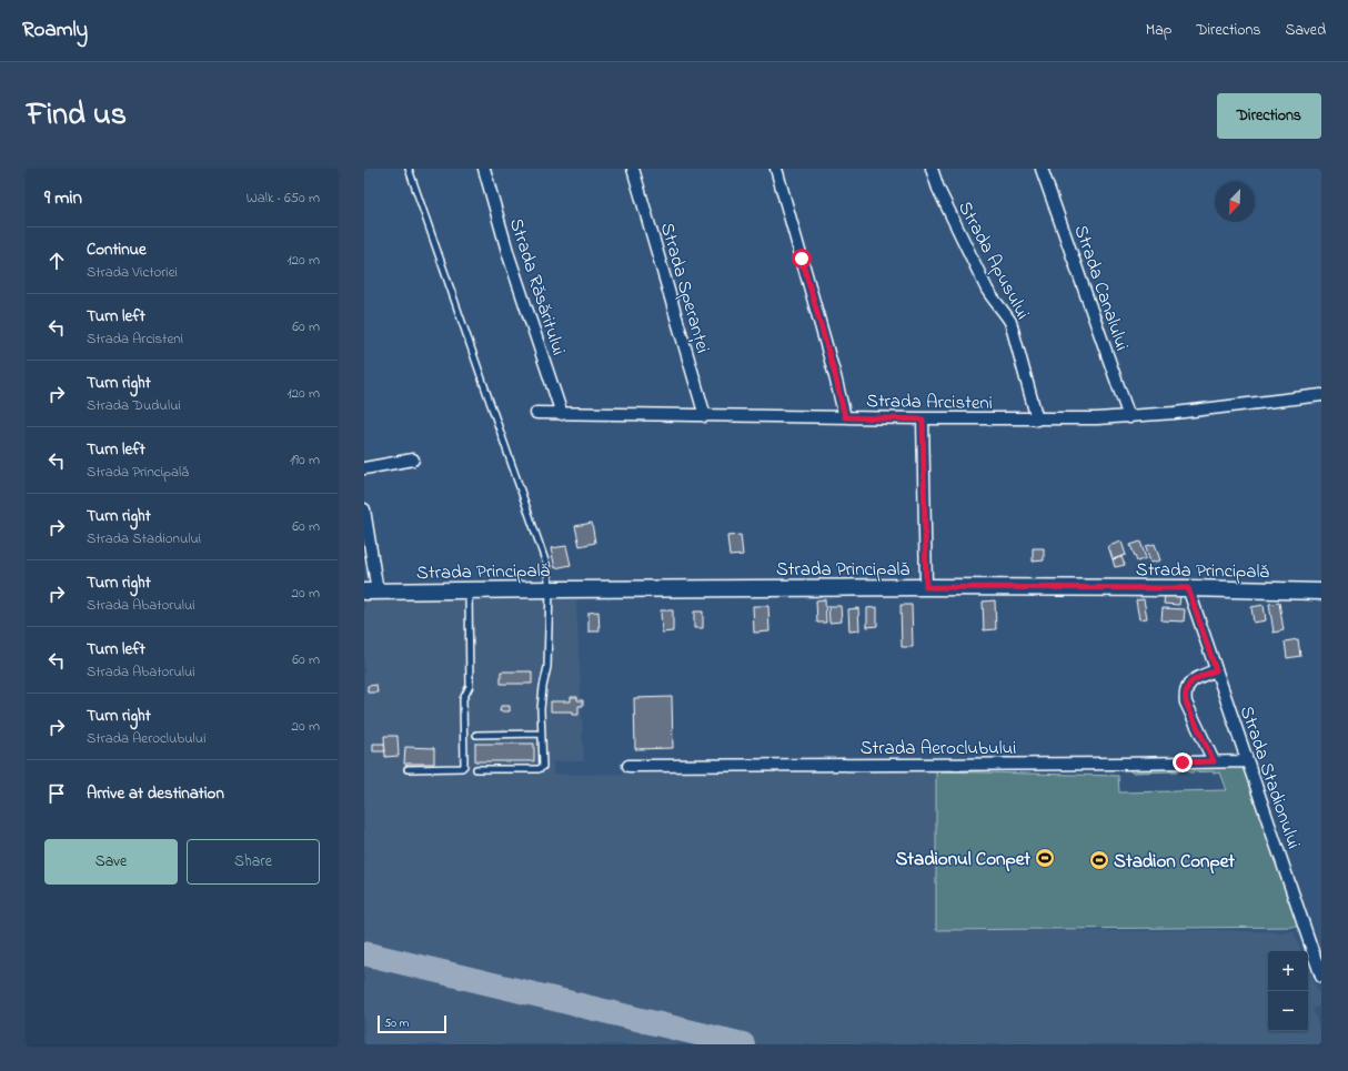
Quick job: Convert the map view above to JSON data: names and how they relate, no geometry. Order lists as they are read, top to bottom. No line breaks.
{"streets":{"main road":["Strada Principală"],"street":["Strada Apusului","Strada Răsăritului","Strada Speranței","Strada Canalului","Strada Arcisteni","Strada Aeroclubului","Strada Stadionului"]},"crossings":[["Strada Apusului","Strada Arcisteni"],["Strada Răsăritului","Strada Arcisteni"],["Strada Speranței","Strada Arcisteni"],["Strada Canalului","Strada Arcisteni"],["Strada Principală","Strada Stadionului"],["Strada Aeroclubului","Strada Stadionului"]],"places":{"sports":["Stadionul Conpet","Stadion Conpet"]},"scale_bar":"50 m","north":"bottom left","page":{"header":"Roamly","nav":["Map","Directions","Saved"],"title":"Find us","buttons":["Directions",["Save","Share"]],"heading":["9 min","Walk · 650 m"],"list":[["Continue","Strada Victoriei","120 m"],["Turn left","Strada Arcisteni","60 m"],["Turn right","Strada Dudului","120 m"],["Turn left","Strada Principală","190 m"],["Turn right","Strada Stadionului","60 m"],["Turn right","Strada Abatorului","20 m"],["Turn left","Strada Abatorului","60 m"],["Turn right","Strada Aeroclubului","20 m"],"Arrive at destination"],"map_buttons":["+","−"],"scale":"50 m"}}
